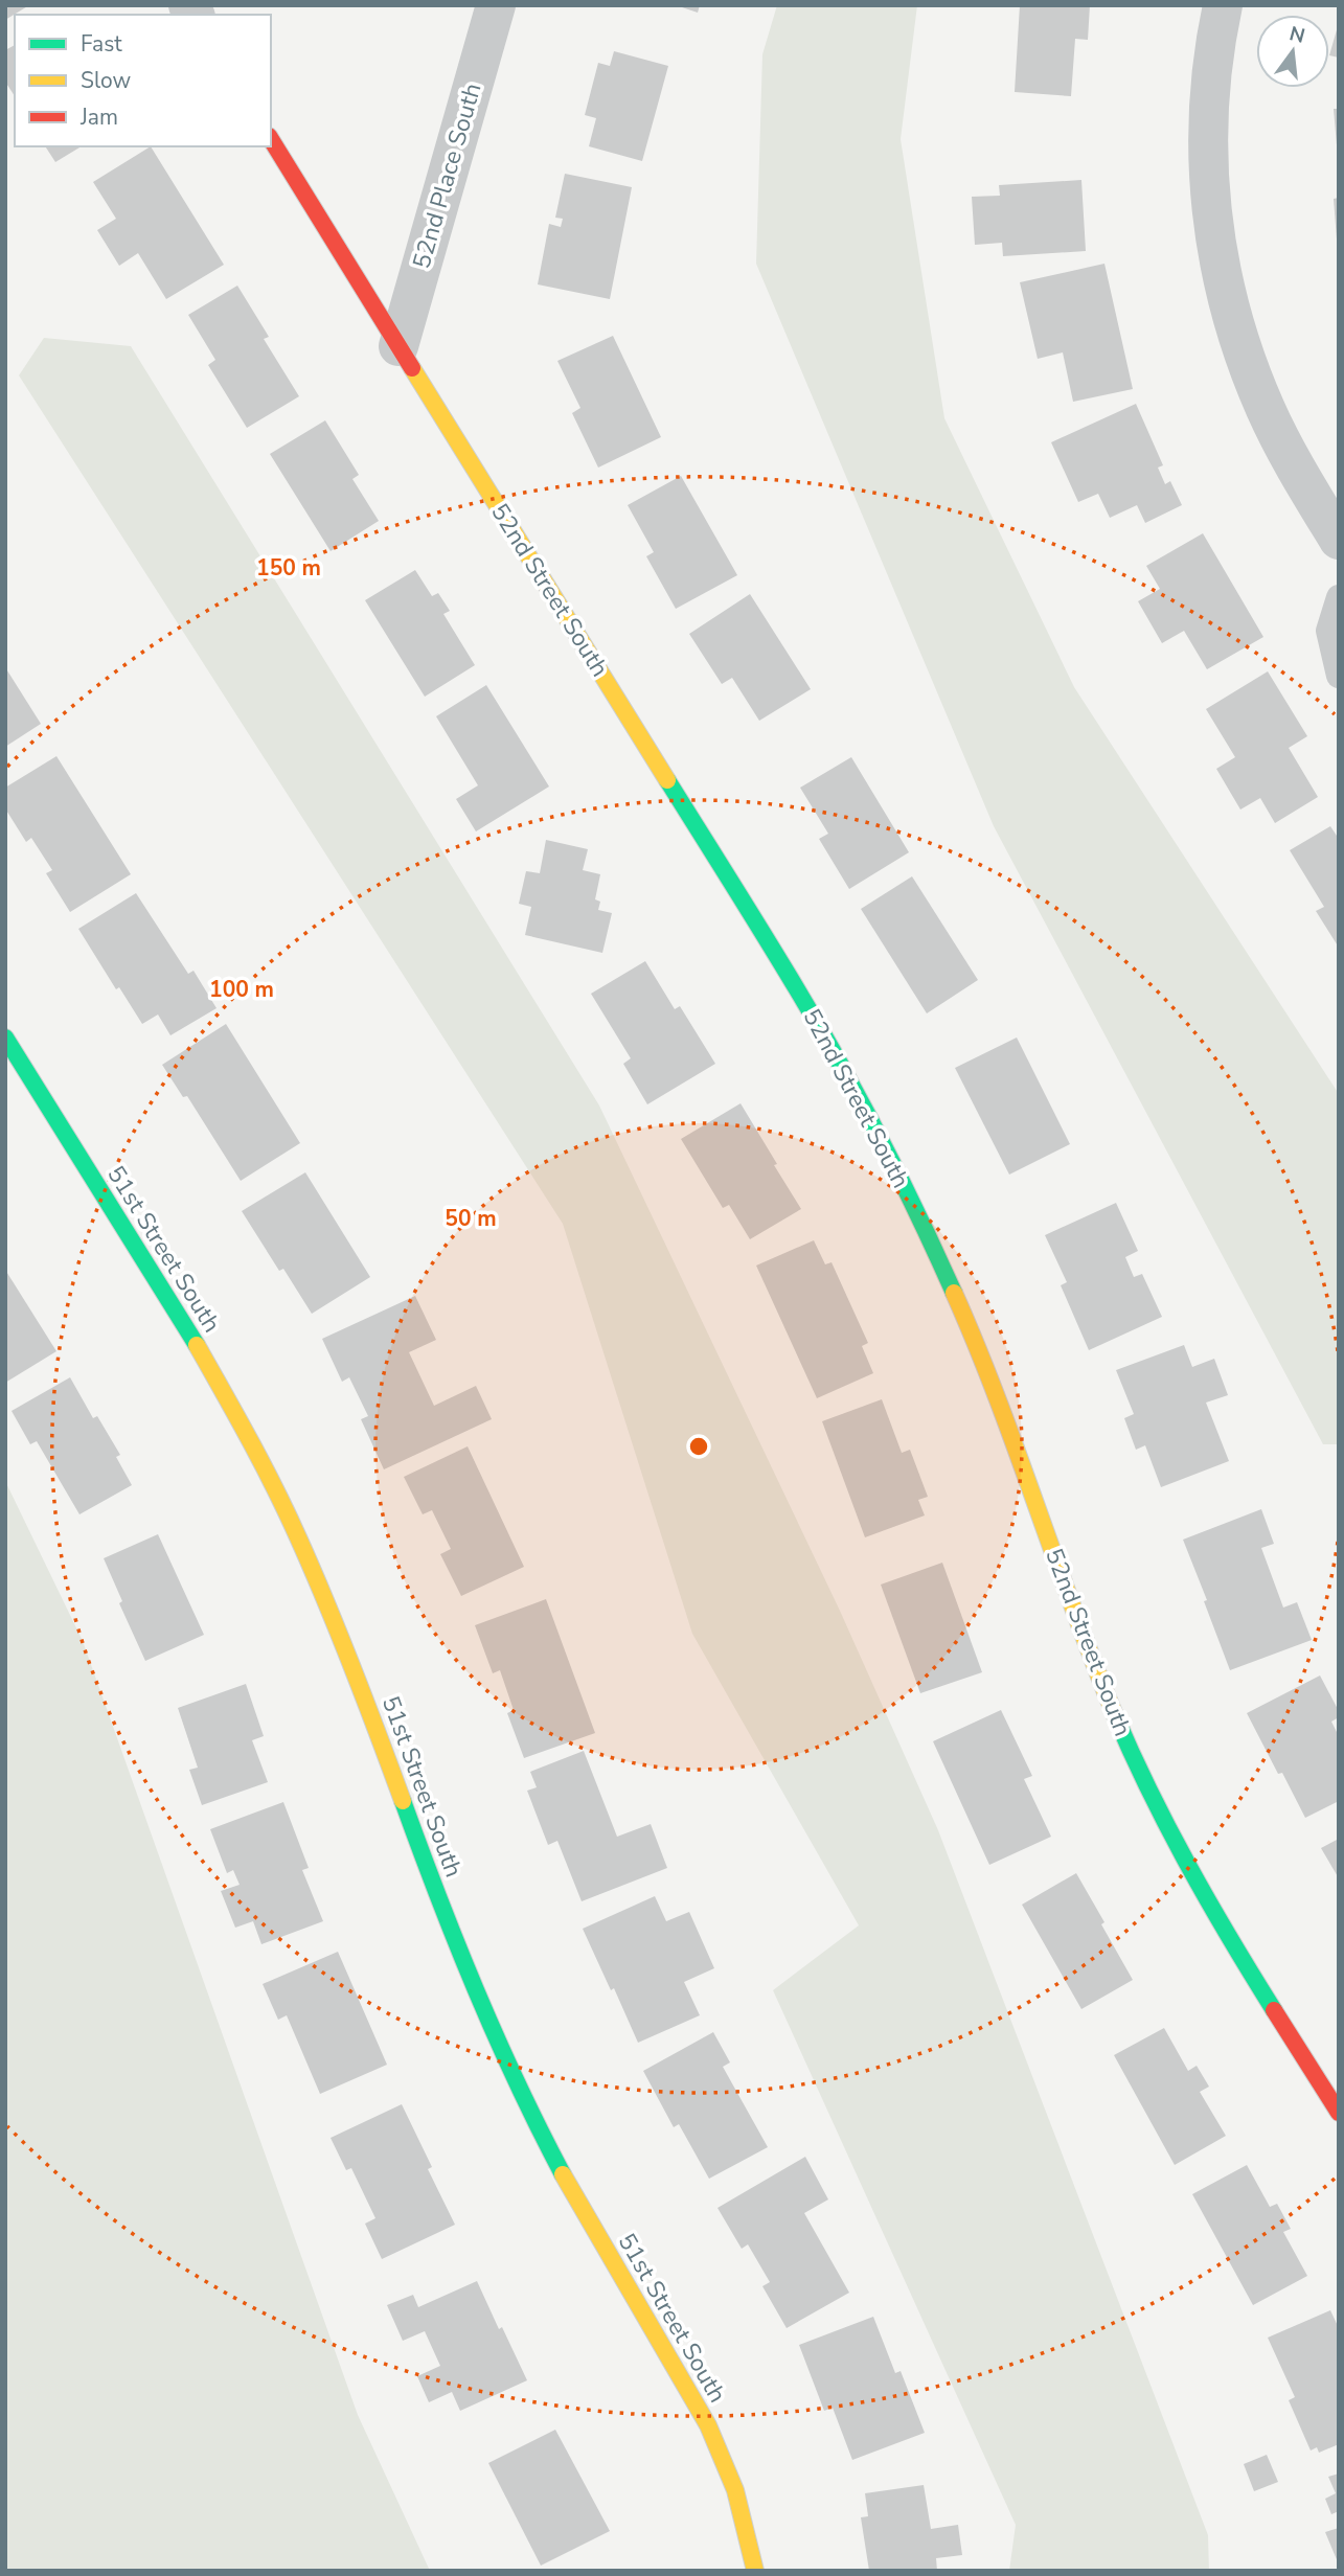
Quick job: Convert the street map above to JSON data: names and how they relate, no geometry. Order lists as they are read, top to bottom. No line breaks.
{"streets":{"street":["52nd Place South","52nd Street South","51st Street South"]},"crossings":[["52nd Place South","52nd Street South"]],"legend":["Fast","Slow","Jam"],"north":"top","rings":["150 m","100 m","50 m"]}
